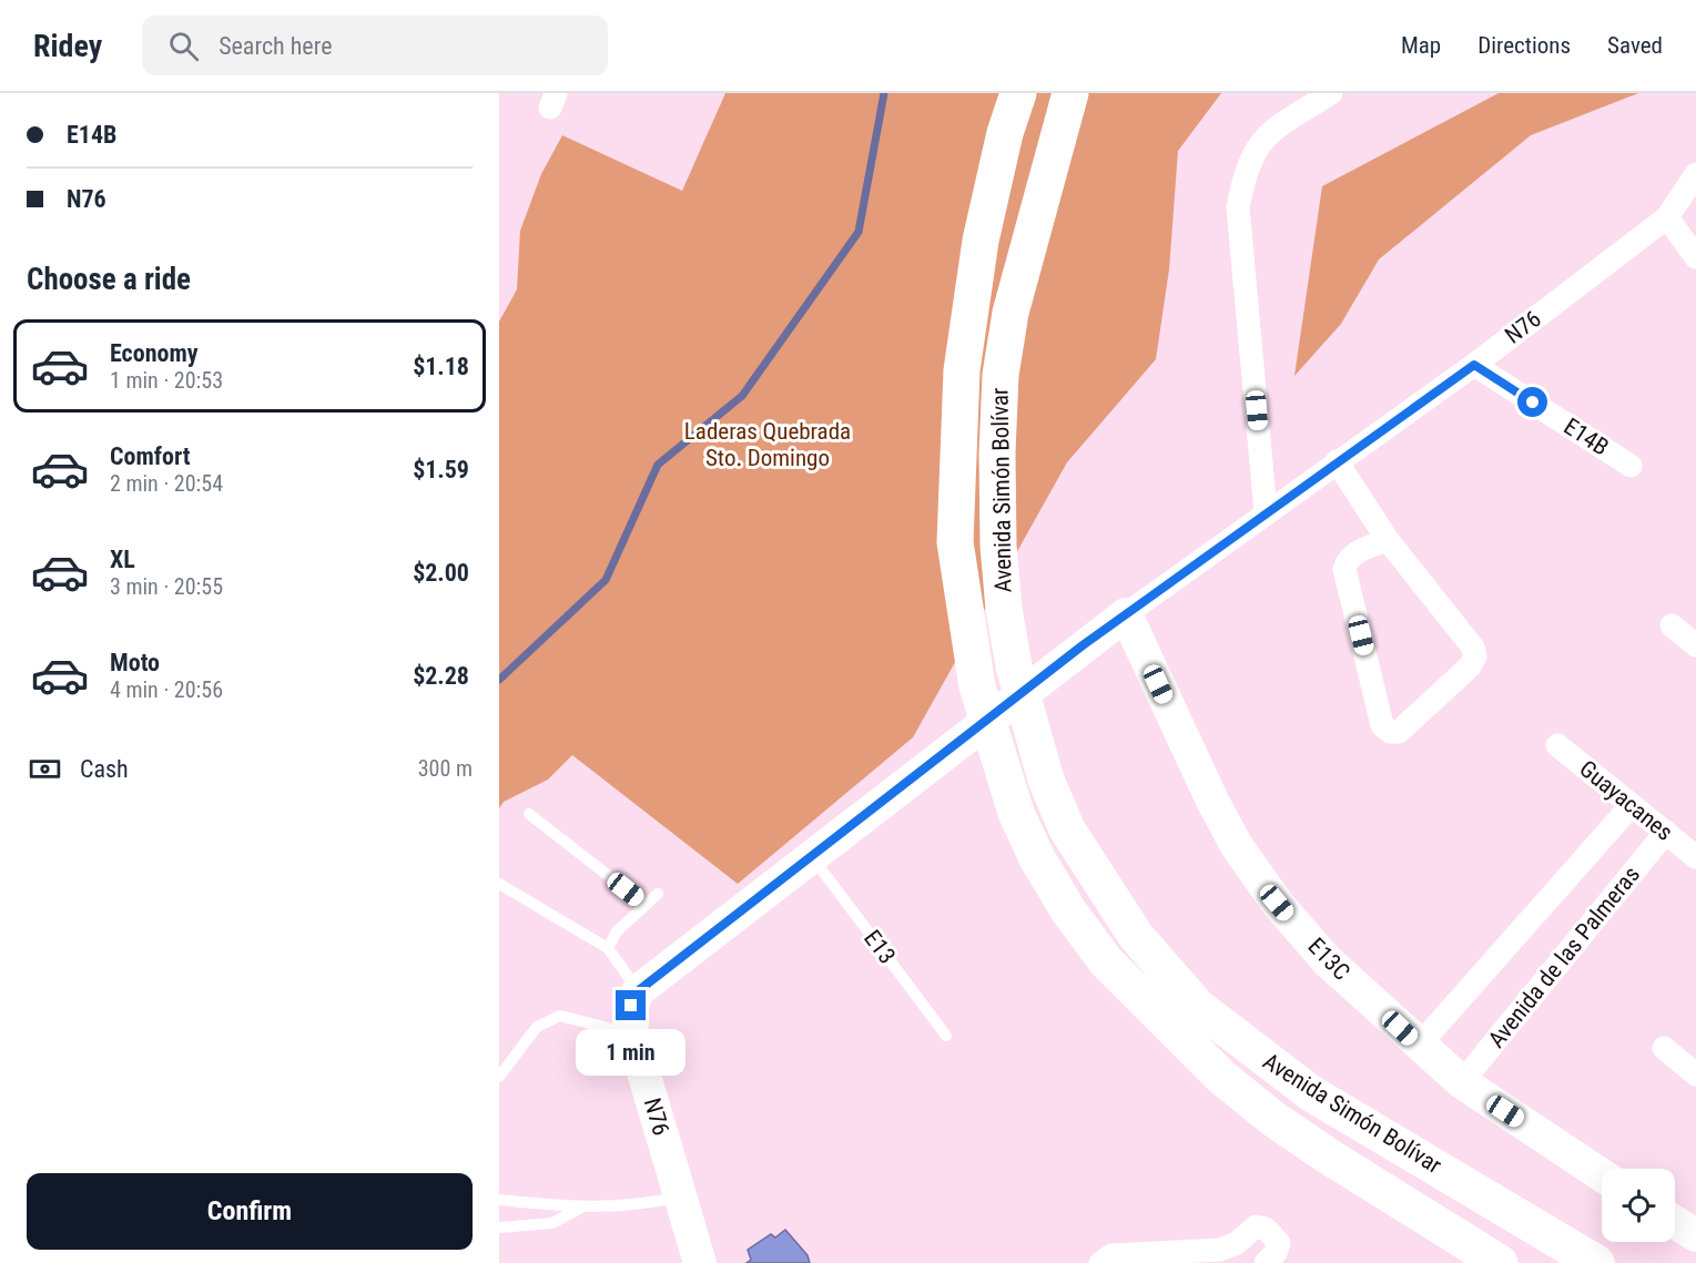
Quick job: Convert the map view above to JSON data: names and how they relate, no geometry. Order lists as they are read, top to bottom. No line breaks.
{"streets":{"highway":["Avenida Simón Bolívar"],"street":["N76","E14B","Guayacanes","Avenida de las Palmeras","E13C"],"lane":["E13"]},"crossings":[["N76","E14B"],["N76","E13"],["N76","E13C"],["Guayacanes","Avenida de las Palmeras"],["Avenida de las Palmeras","E13C"]],"parks":["Laderas Quebrada Sto. Domingo"],"page":{"header":"Ridey","search":"Search here","nav":["Map","Directions","Saved"],"banner":["E14B","N76"],"heading":"Choose a ride","list":[{"name":"Economy","note":"1 min · 20:53","value":"$1.18"},{"name":"Comfort","note":"2 min · 20:54","value":"$1.59"},{"name":"XL","note":"3 min · 20:55","value":"$2.00"},{"name":"Moto","note":"4 min · 20:56","value":"$2.28"}],"pay":["Cash","300 m"],"bubble":"1 min","buttons":"Confirm"}}
